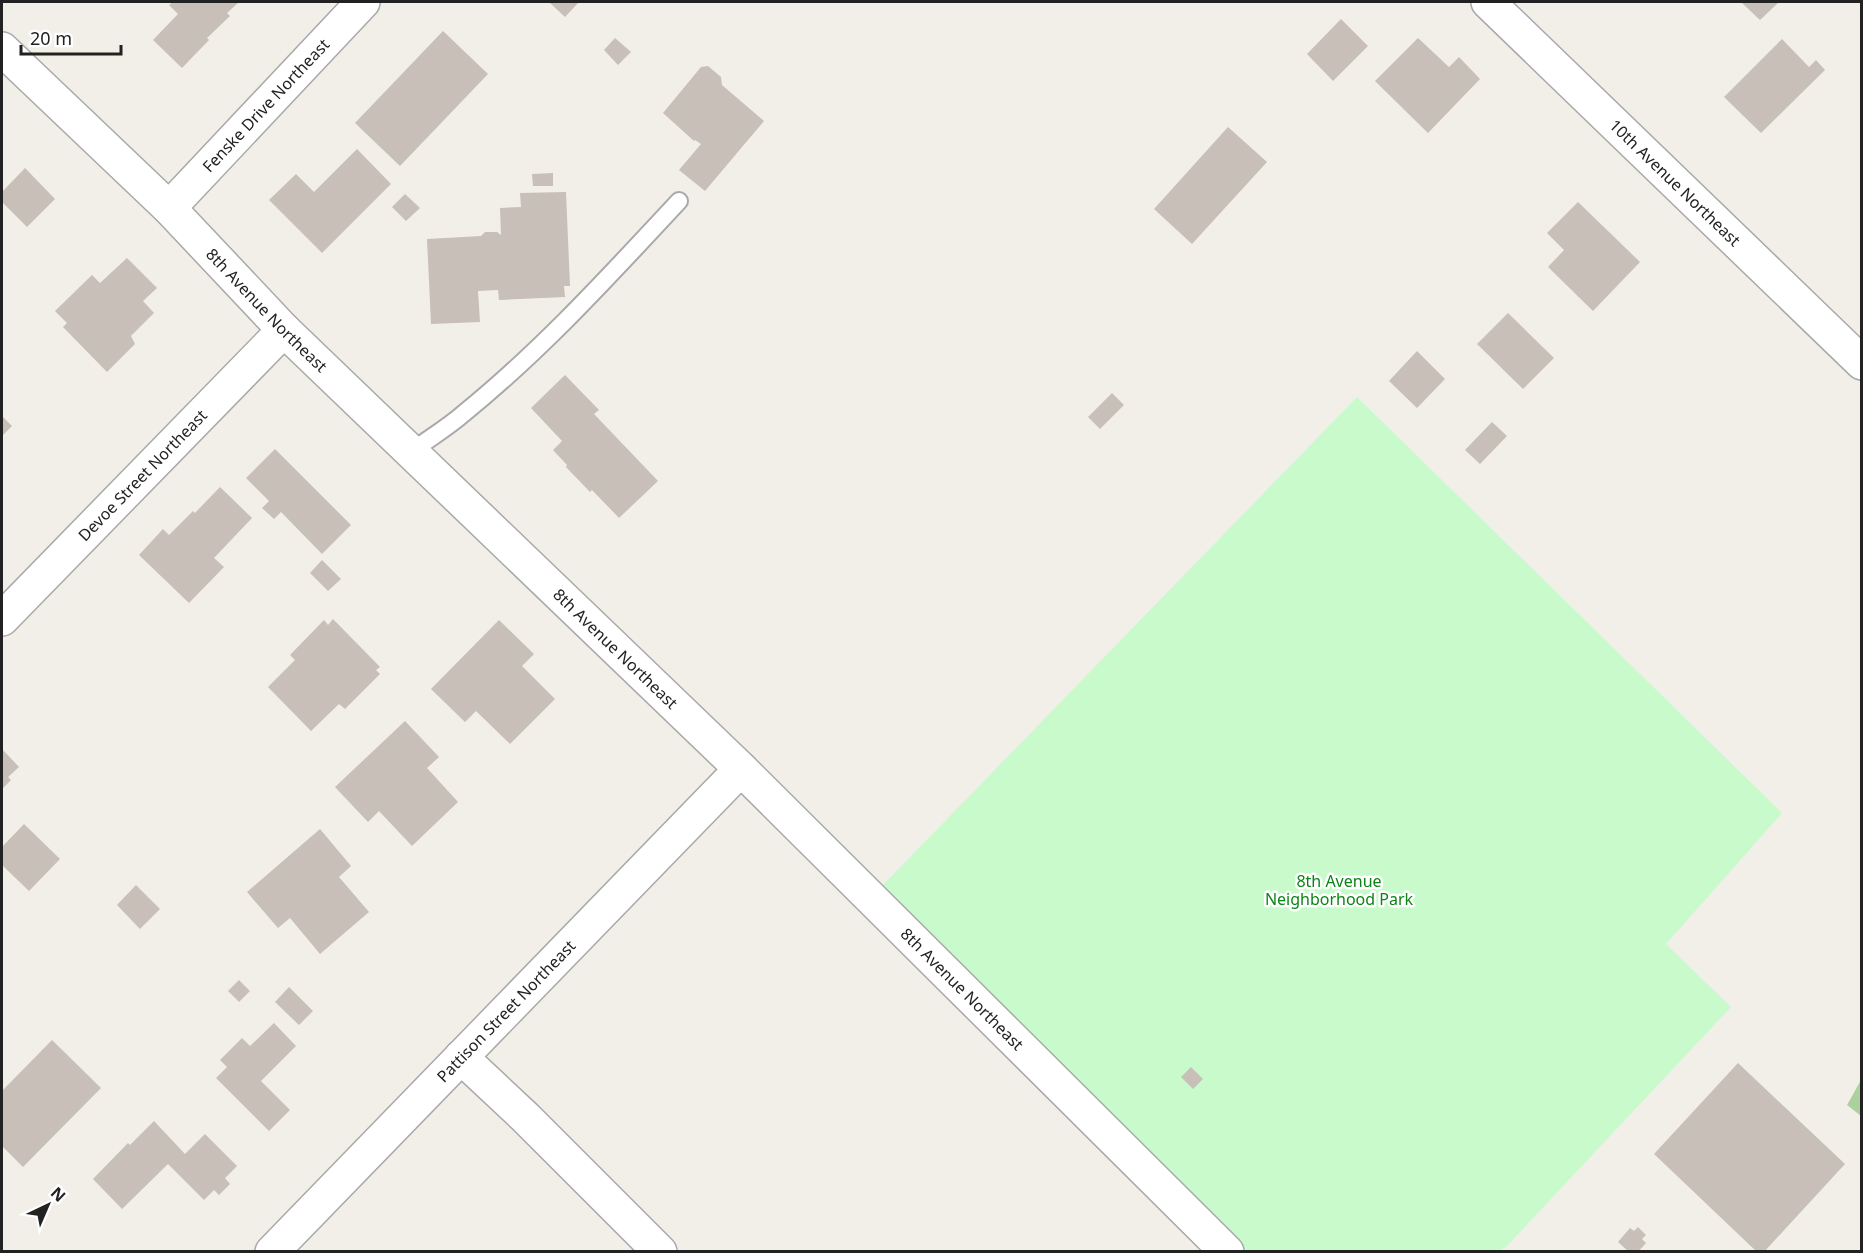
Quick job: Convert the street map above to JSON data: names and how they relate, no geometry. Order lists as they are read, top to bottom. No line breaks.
{"streets":{"street":["Fenske Drive Northeast","10th Avenue Northeast","8th Avenue Northeast","Devoe Street Northeast","Pattison Street Northeast"]},"crossings":[["Fenske Drive Northeast","8th Avenue Northeast"],["8th Avenue Northeast","Devoe Street Northeast"],["8th Avenue Northeast","Pattison Street Northeast"]],"parks":["8th Avenue Neighborhood Park"],"scale_bar":"20 m","north":"top right"}
